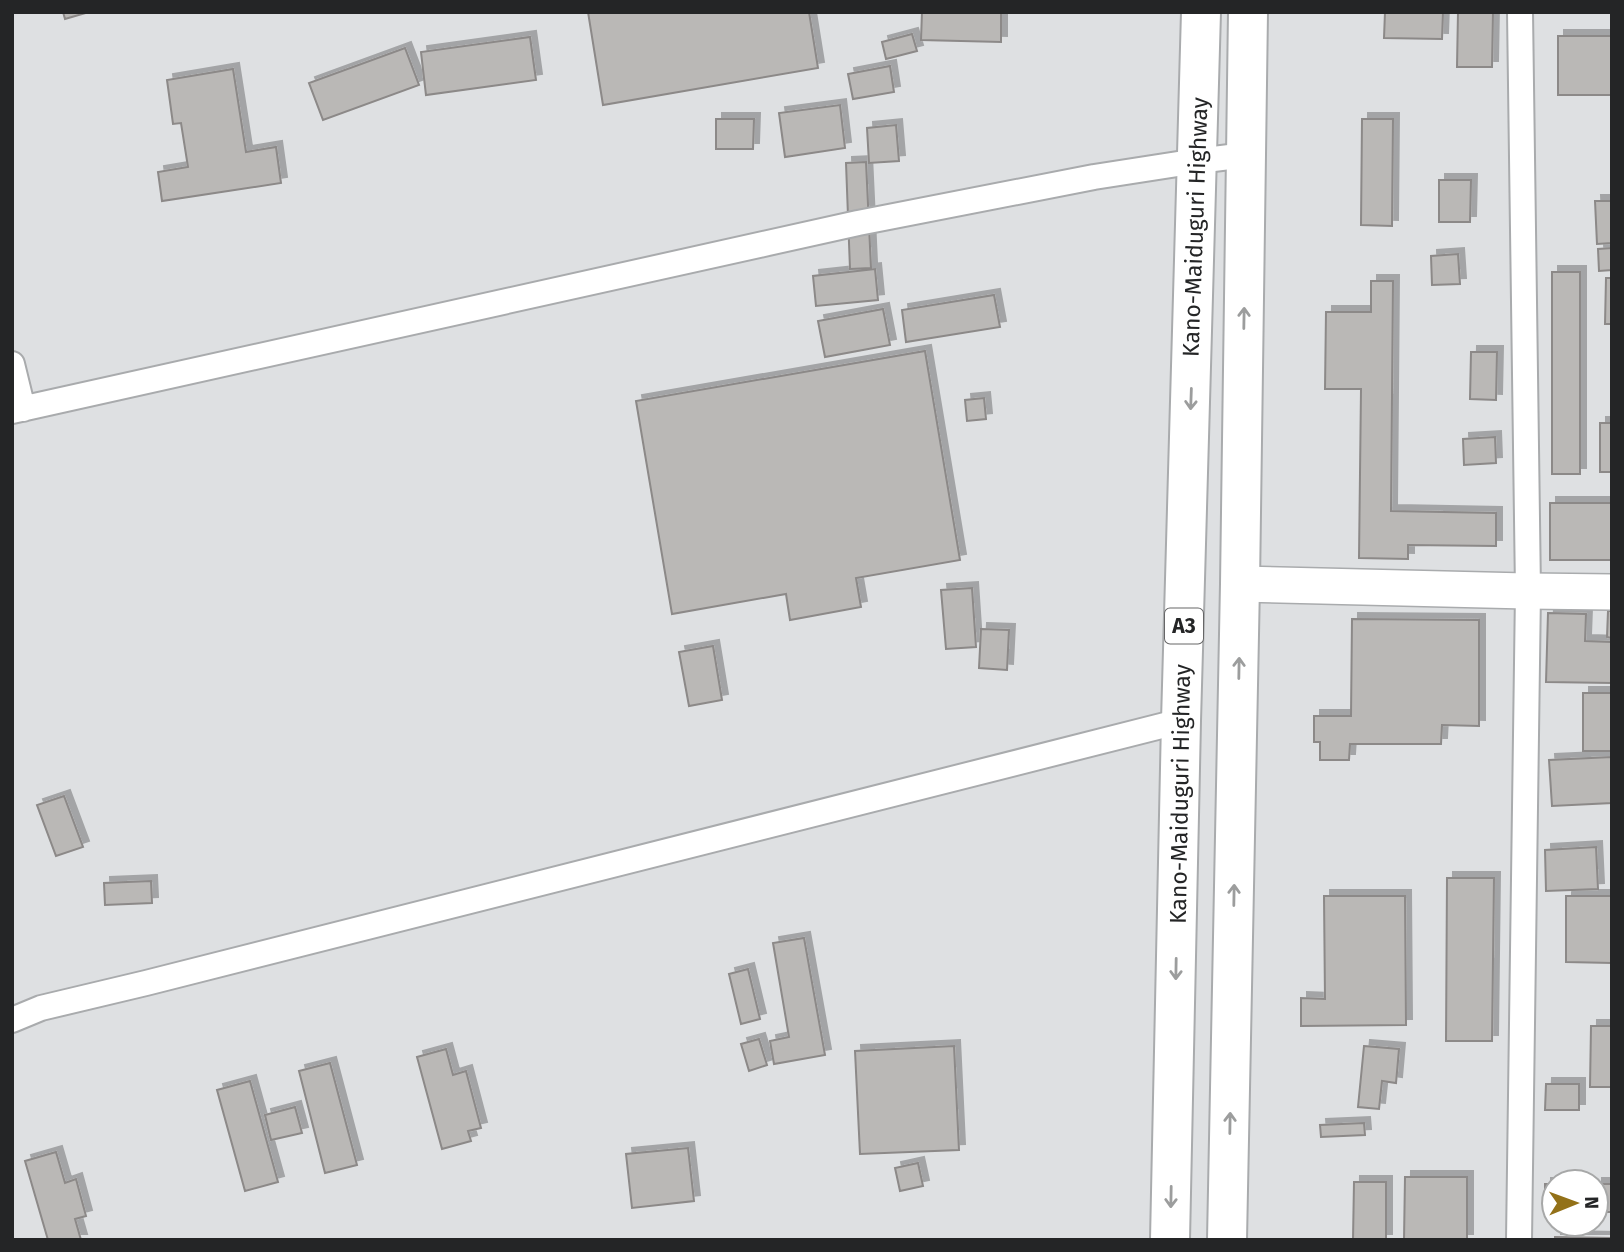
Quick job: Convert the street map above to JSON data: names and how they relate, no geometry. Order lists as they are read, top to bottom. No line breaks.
{"streets":{"highway":["Kano-Maiduguri Highway","A3"]},"north":"right"}
